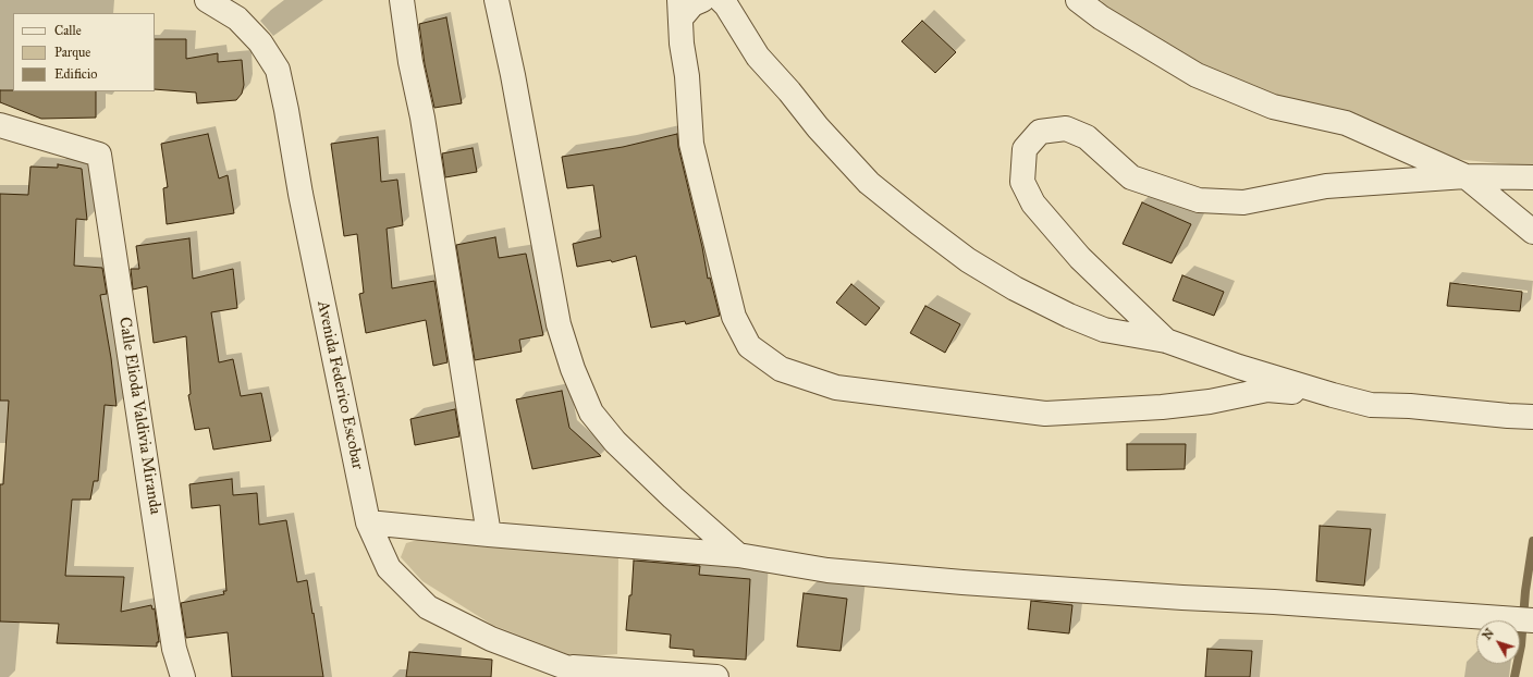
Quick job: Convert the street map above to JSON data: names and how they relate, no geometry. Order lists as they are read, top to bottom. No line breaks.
{"streets":{"street":["Avenida Federico Escobar","Calle Elioda Valdivia Miranda"]},"legend":["Calle","Parque","Edificio"],"north":"top left"}
